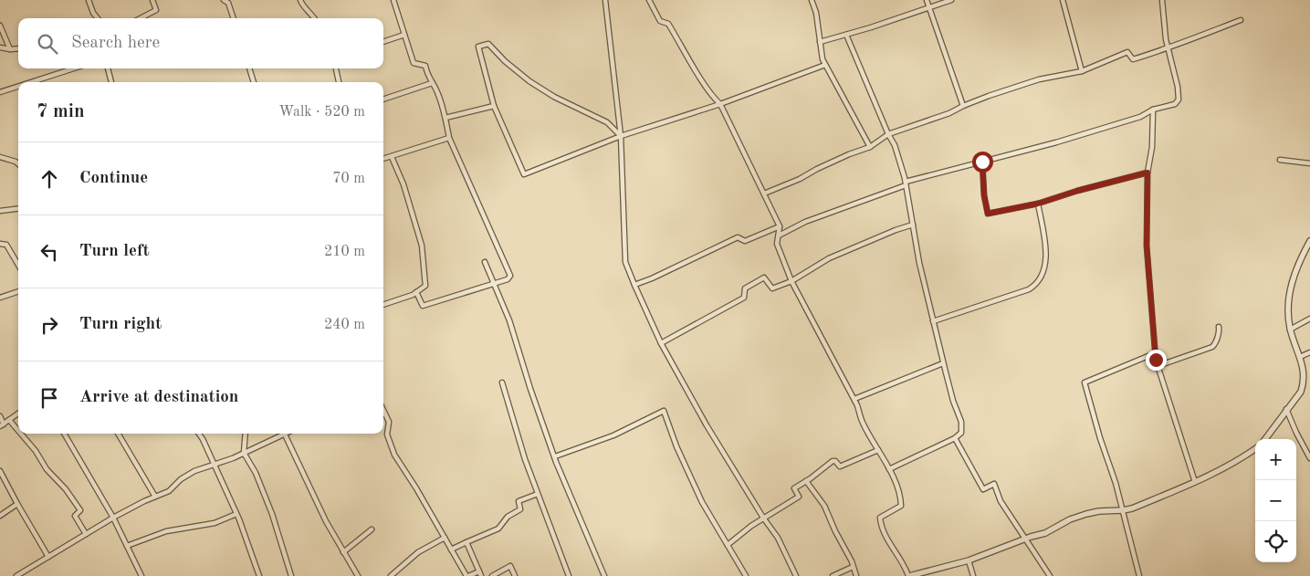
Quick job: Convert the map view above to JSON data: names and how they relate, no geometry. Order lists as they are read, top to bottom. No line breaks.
{"page":{"search":"Search here","heading":["7 min","Walk · 520 m"],"list":[["Continue","70 m"],["Turn left","210 m"],["Turn right","240 m"],"Arrive at destination"],"map_buttons":["+","−"]}}
